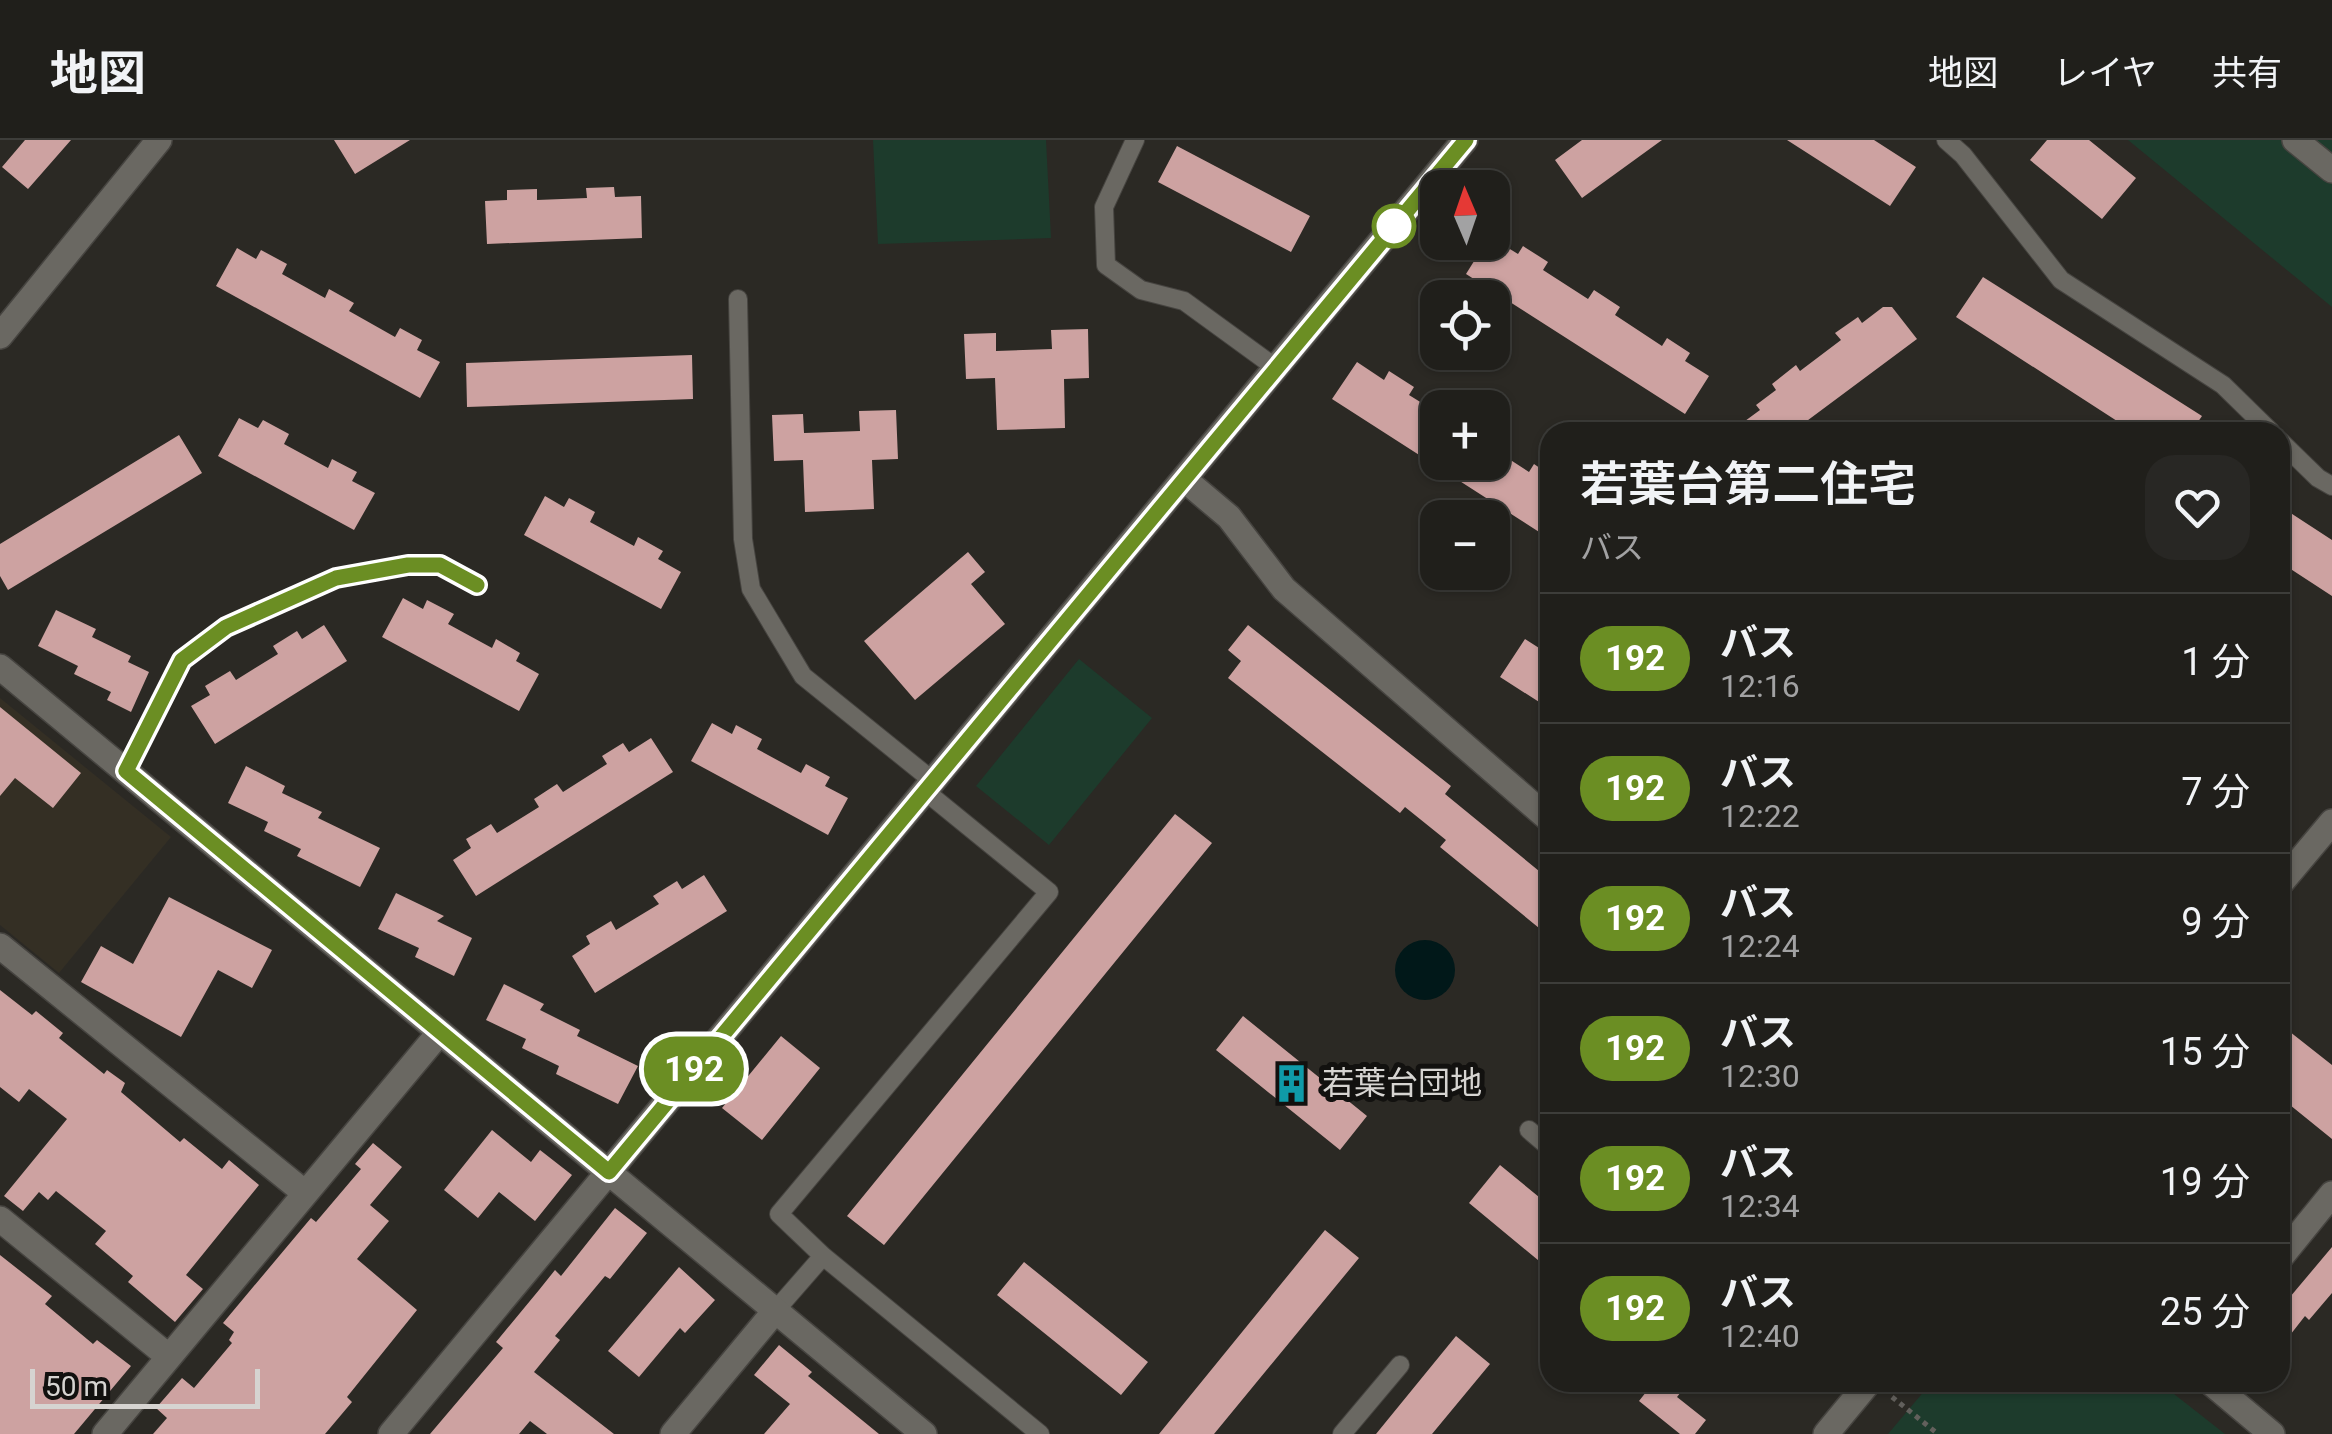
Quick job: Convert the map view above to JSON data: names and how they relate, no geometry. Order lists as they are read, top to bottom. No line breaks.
{"places":{"building":["若葉台団地"]},"lines":["bus line 192"],"scale_bar":"50 m","north":"top","page":{"header":"地図","nav":["地図","レイヤ","共有"],"on_map":"192","map_buttons":["+","−"],"heading":["若葉台第二住宅","バス"],"list":[{"mark":"192","name":"バス","note":"12:16","value":"1 分"},{"mark":"192","name":"バス","note":"12:22","value":"7 分"},{"mark":"192","name":"バス","note":"12:24","value":"9 分"},{"mark":"192","name":"バス","note":"12:30","value":"15 分"},{"mark":"192","name":"バス","note":"12:34","value":"19 分"},{"mark":"192","name":"バス","note":"12:40","value":"25 分"}],"scale":"50 m"}}
